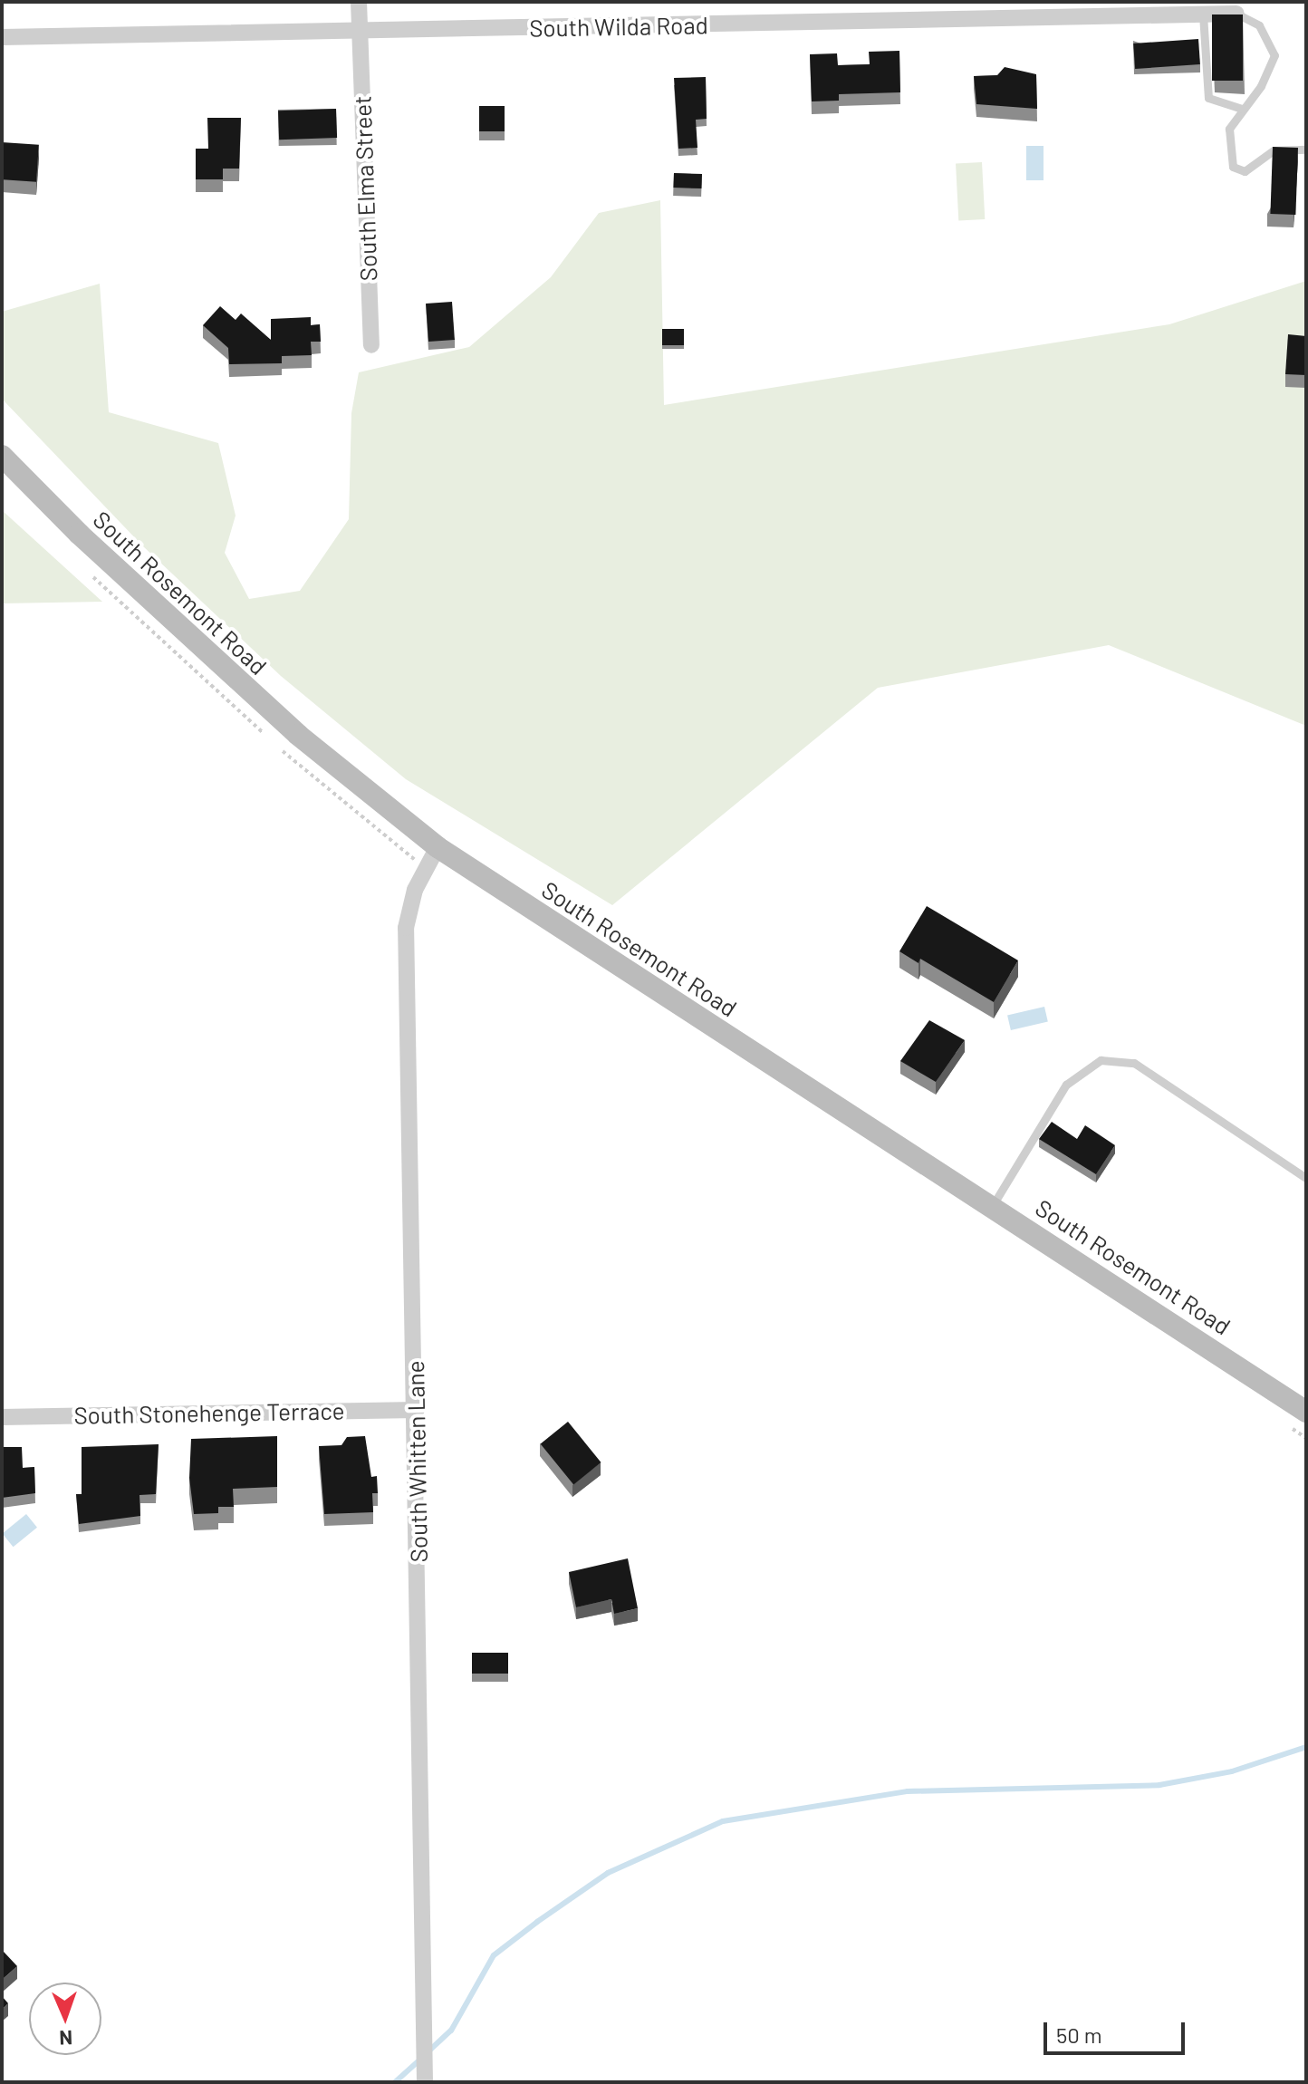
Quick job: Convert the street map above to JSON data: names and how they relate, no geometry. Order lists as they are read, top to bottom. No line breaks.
{"streets":{"main road":["South Rosemont Road"],"street":["South Wilda Road","South Elma Street","South Stonehenge Terrace","South Whitten Lane"]},"crossings":[["South Wilda Road","South Elma Street"],["South Rosemont Road","South Whitten Lane"],["South Stonehenge Terrace","South Whitten Lane"]],"scale_bar":"50 m","north":"bottom"}
